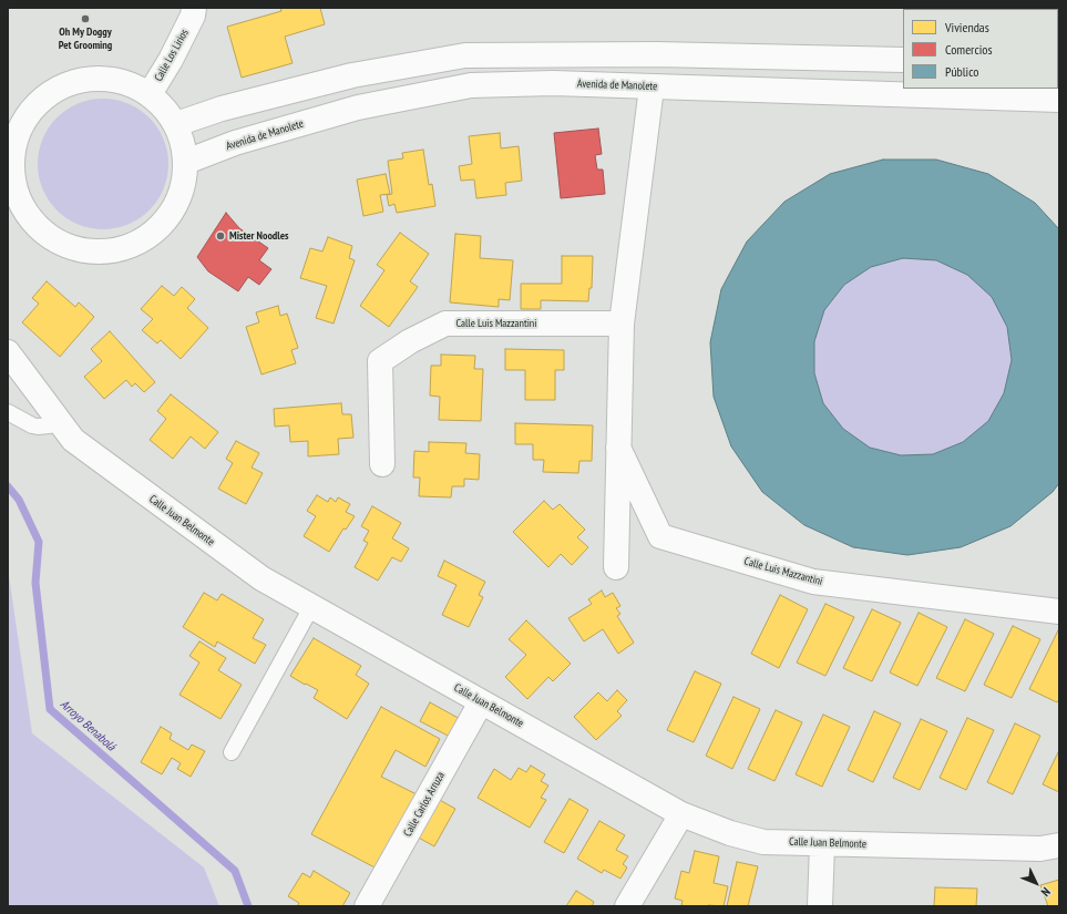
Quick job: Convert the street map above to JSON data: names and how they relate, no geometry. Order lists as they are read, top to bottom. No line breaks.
{"streets":{"street":["Calle Los Lirios","Avenida de Manolete","Calle Luis Mazzantini","Calle Juan Belmonte","Calle Carlos Arruza"]},"crossings":[["Avenida de Manolete","Calle Luis Mazzantini"],["Calle Juan Belmonte","Calle Carlos Arruza"]],"water":["Arroyo Benabolá"],"places":["Oh My Doggy Pet Grooming","Mister Noodles"],"legend":["Viviendas","Comercios","Público"],"north":"bottom right"}
